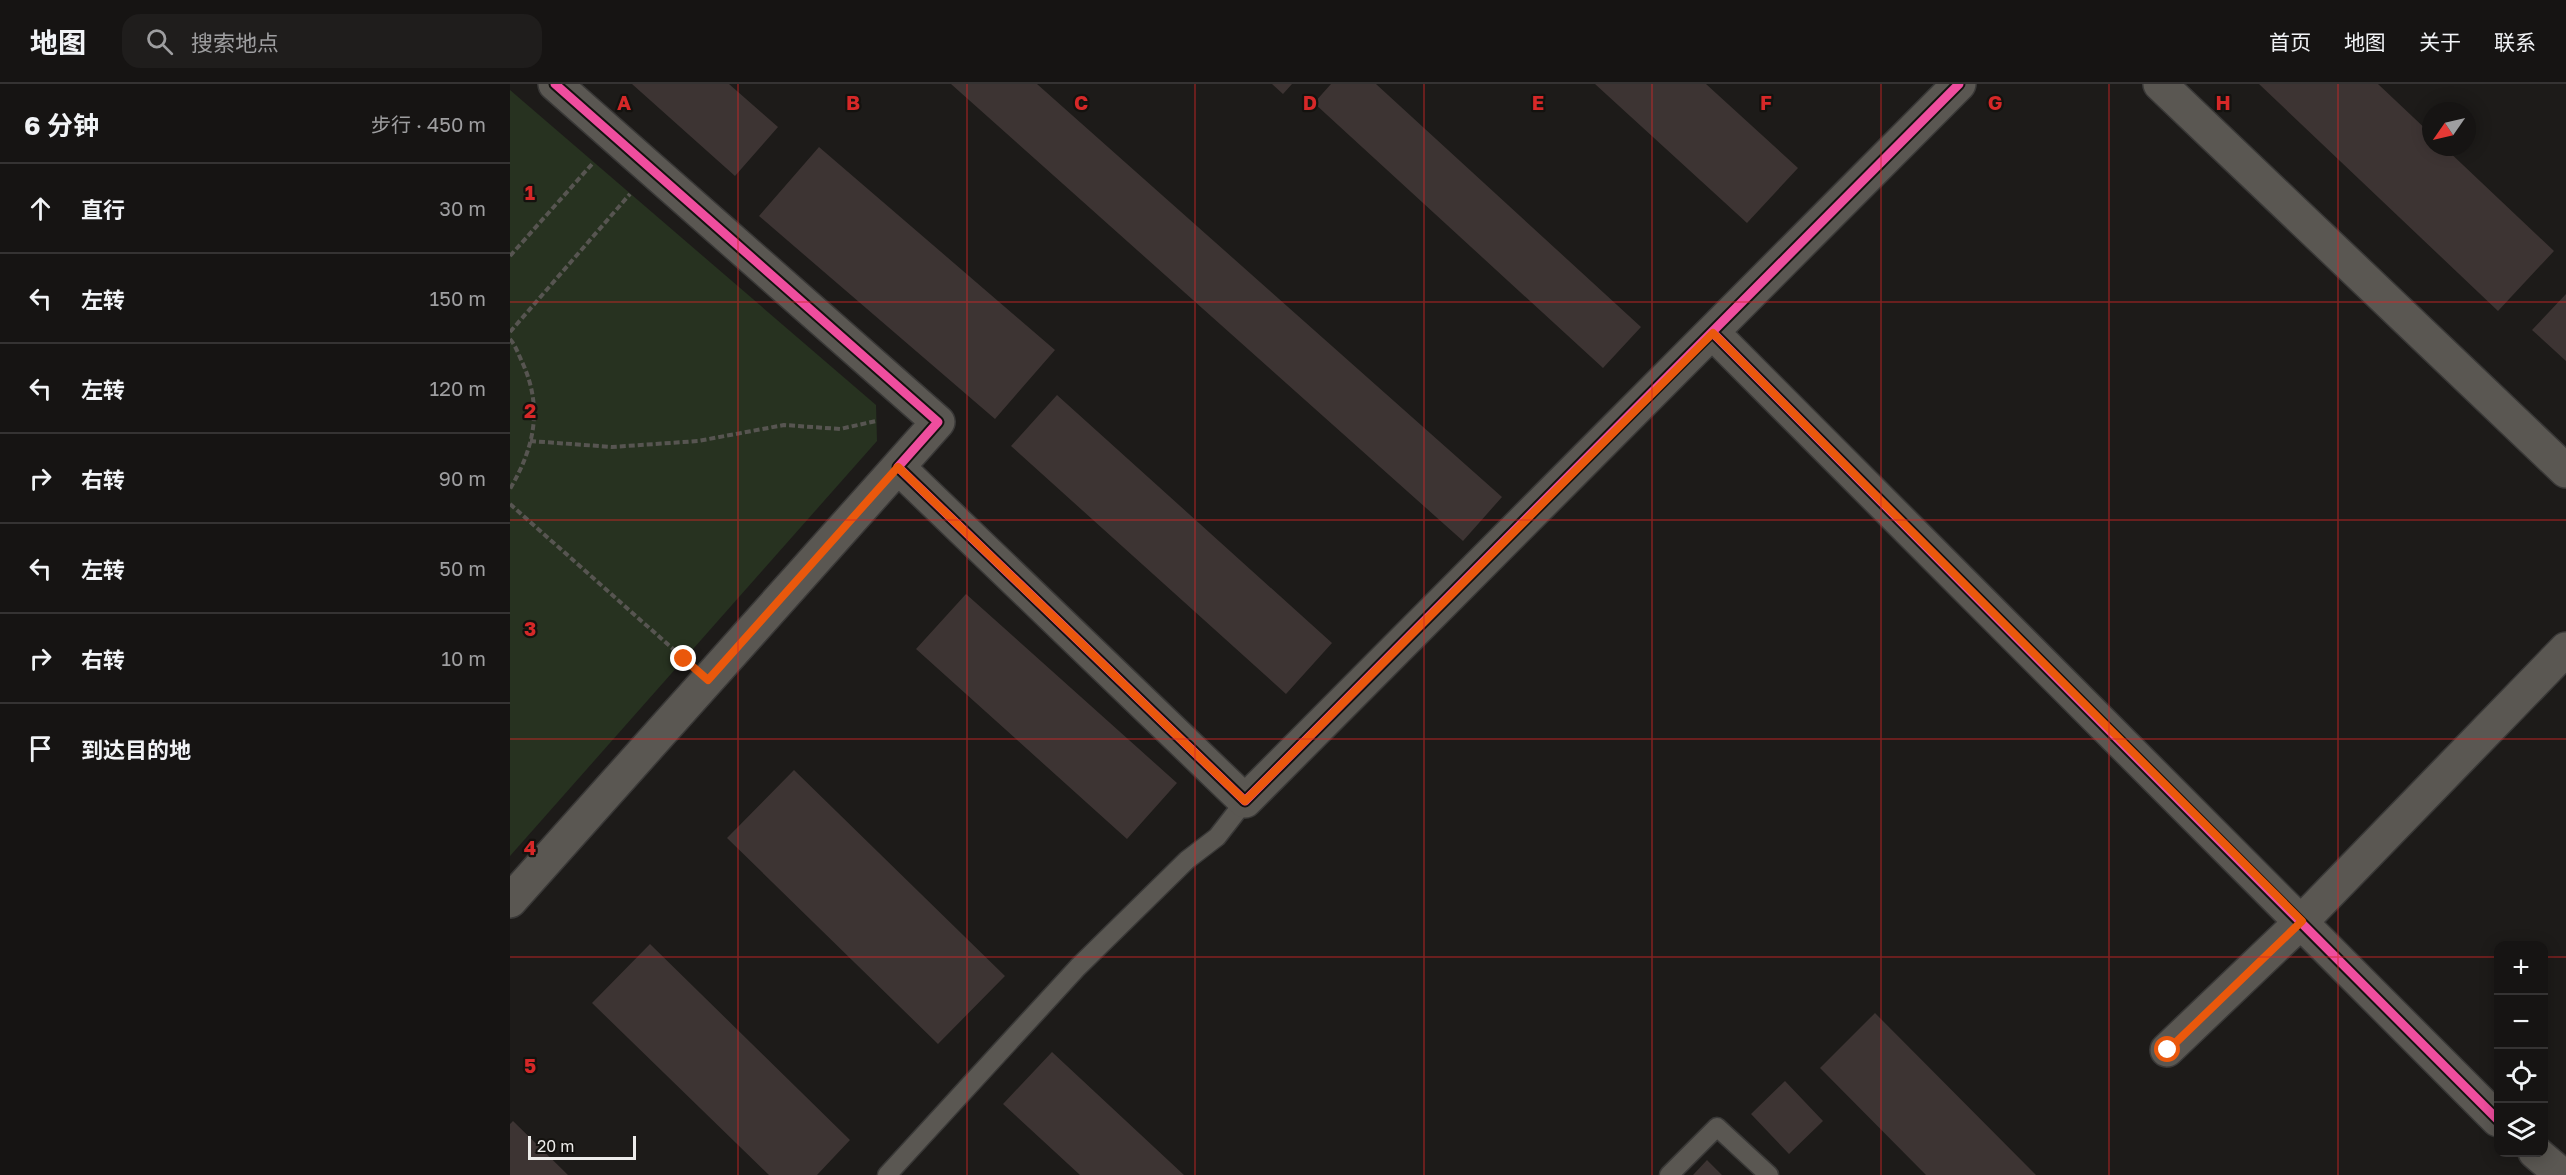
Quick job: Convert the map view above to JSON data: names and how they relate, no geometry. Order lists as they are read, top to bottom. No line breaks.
{"scale_bar":"20 m","north":"bottom left","page":{"header":"地图","search":"搜索地点","nav":["首页","地图","关于","联系"],"heading":["6 分钟","步行 · 450 m"],"list":[["直行","30 m"],["左转","150 m"],["左转","120 m"],["右转","90 m"],["左转","50 m"],["右转","10 m"],"到达目的地"],"map_buttons":["+","−"],"scale":"20 m"},"grid":{"columns":["A","B","C","D","E","F","G","H"],"rows":["1","2","3","4","5"]}}
